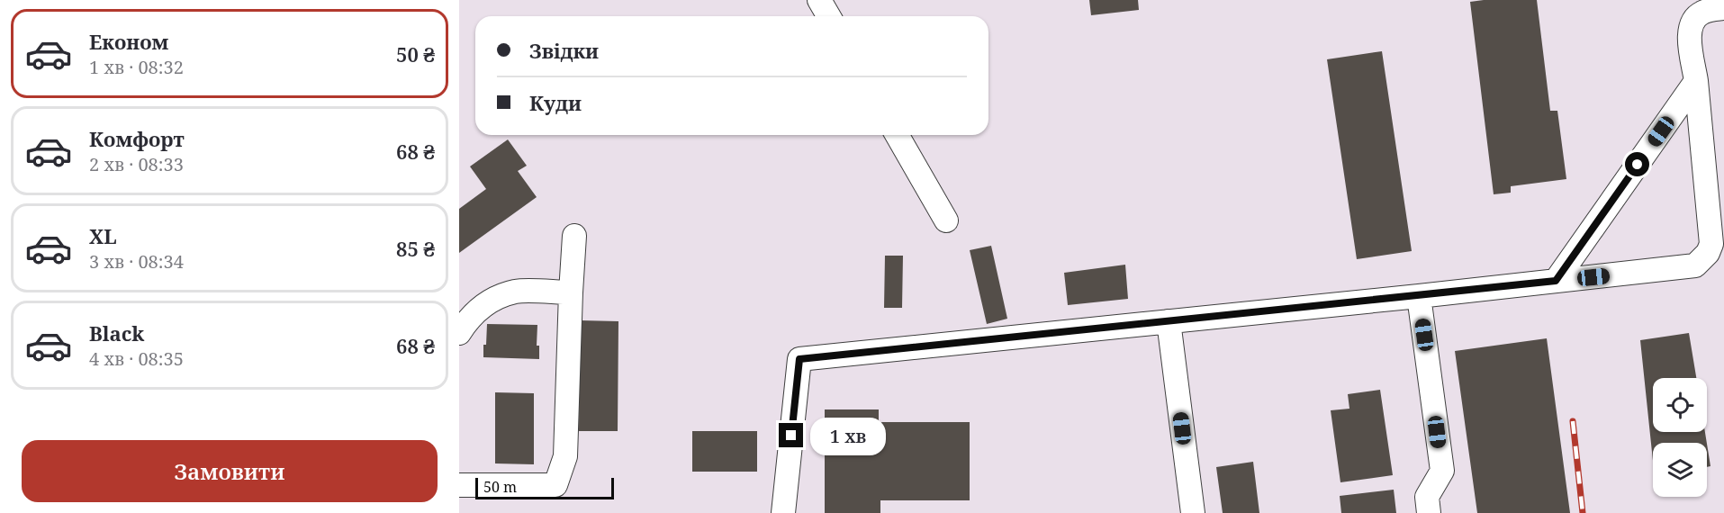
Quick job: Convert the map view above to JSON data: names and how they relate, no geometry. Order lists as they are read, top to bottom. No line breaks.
{"scale_bar":"50 m","page":{"list":[{"name":"Економ","note":"1 хв · 08:32","value":"50 ₴"},{"name":"Комфорт","note":"2 хв · 08:33","value":"68 ₴"},{"name":"XL","note":"3 хв · 08:34","value":"85 ₴"},{"name":"Black","note":"4 хв · 08:35","value":"68 ₴"}],"banner":["Звідки","Куди"],"bubble":"1 хв","buttons":"Замовити","scale":"50 m"}}
